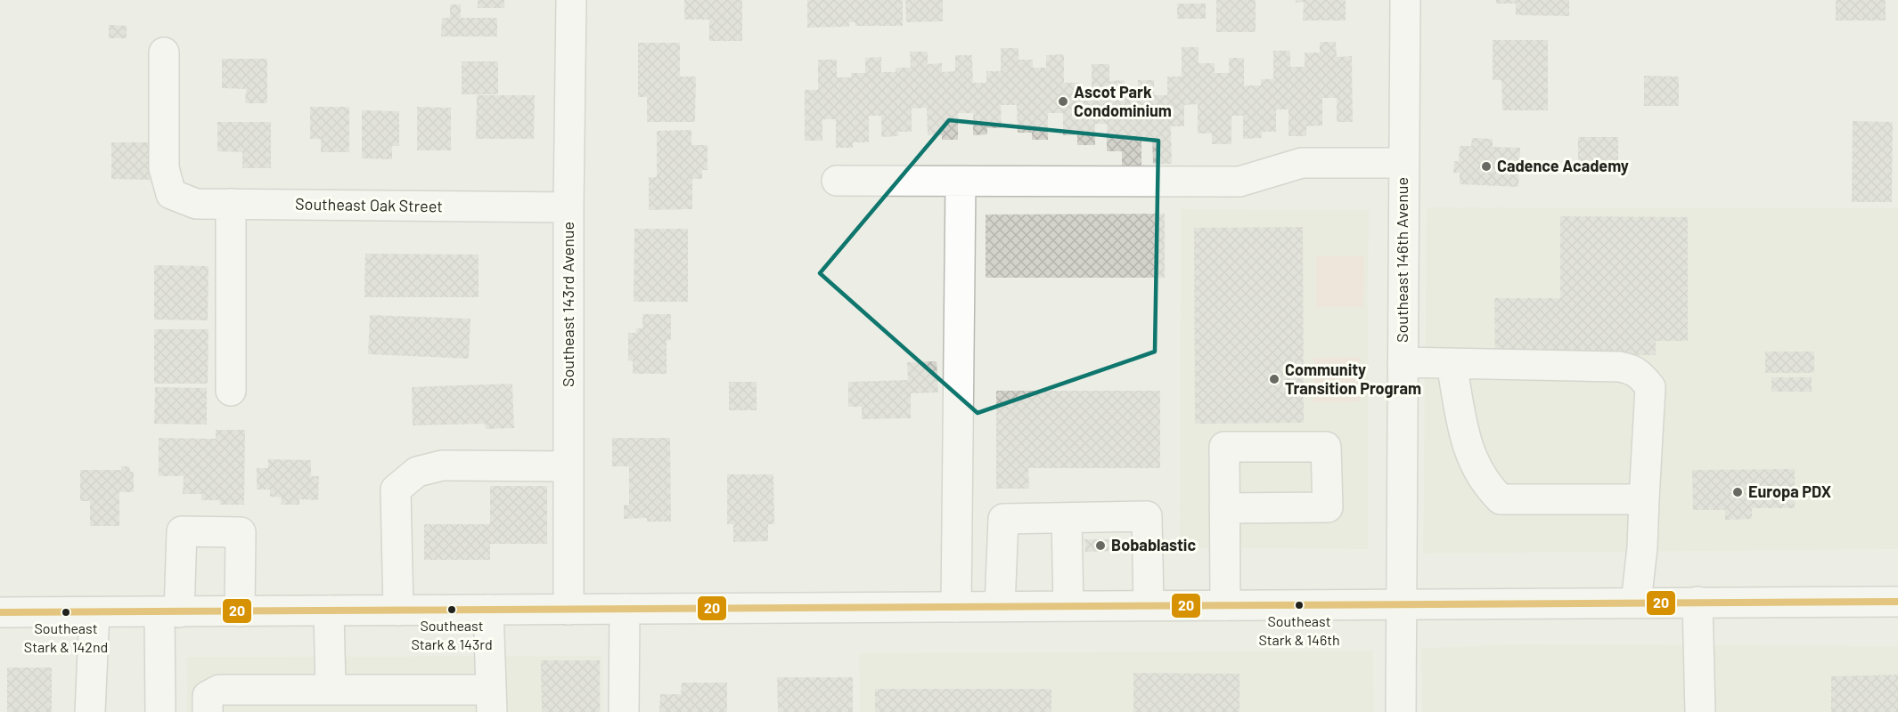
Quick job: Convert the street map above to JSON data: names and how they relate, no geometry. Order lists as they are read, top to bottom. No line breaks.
{"streets":{"street":["Southeast Oak Street","Southeast 146th Avenue","Southeast 143rd Avenue"]},"crossings":[["Southeast Oak Street","Southeast 143rd Avenue"]],"places":["Ascot Park Condominium","Cadence Academy","Community Transition Program","Europa PDX","Bobablastic","Southeast Stark & 146th","Southeast Stark & 143rd","Southeast Stark & 142nd"],"lines":["transit line 20"]}
